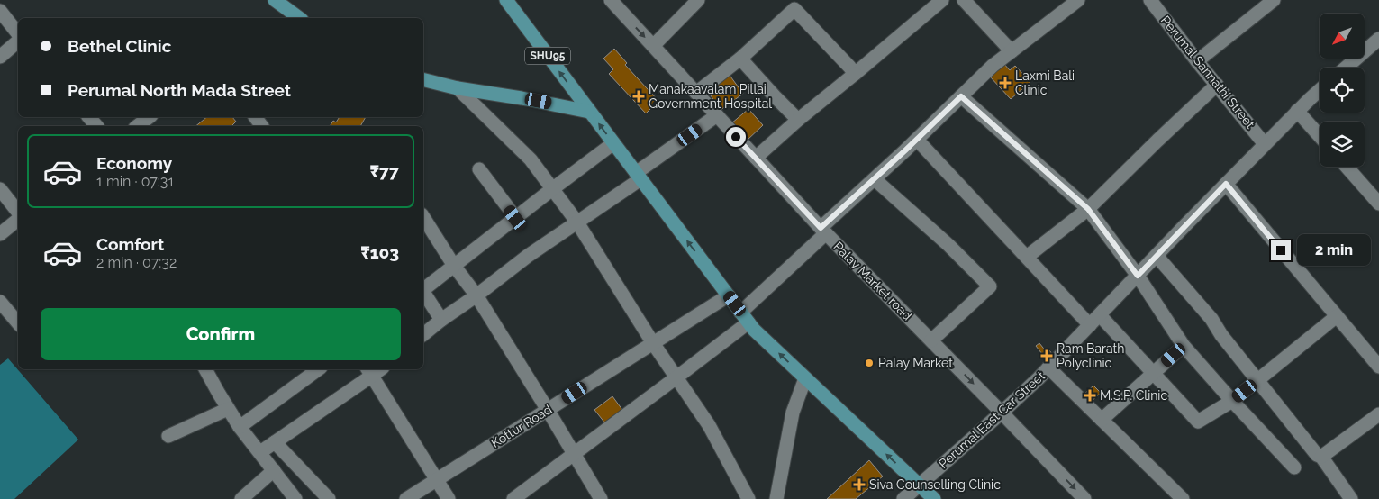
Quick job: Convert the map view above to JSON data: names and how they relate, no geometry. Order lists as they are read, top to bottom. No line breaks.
{"streets":{"main road":["SHU95"],"street":["Perumal Sannathi Street","Palay Market road","Perumal East Car Street","Kottur Road"]},"crossings":[["SHU95","Perumal East Car Street"],["SHU95","Kottur Road"],["Perumal Sannathi Street","Perumal East Car Street"],["Palay Market road","Perumal East Car Street"]],"places":{"health":["Laxmi Bali Clinic","Manakaavalam Pillai Government Hospital","Ram Barath Polyclinic","M.S.P. Clinic","Siva Counselling Clinic"],"other":["Palay Market"]},"north":"bottom left","page":{"banner":["Bethel Clinic","Perumal North Mada Street"],"list":[{"name":"Economy","note":"1 min · 07:31","value":"₹77"},{"name":"Comfort","note":"2 min · 07:32","value":"₹103"}],"bubble":"2 min","buttons":"Confirm"}}
